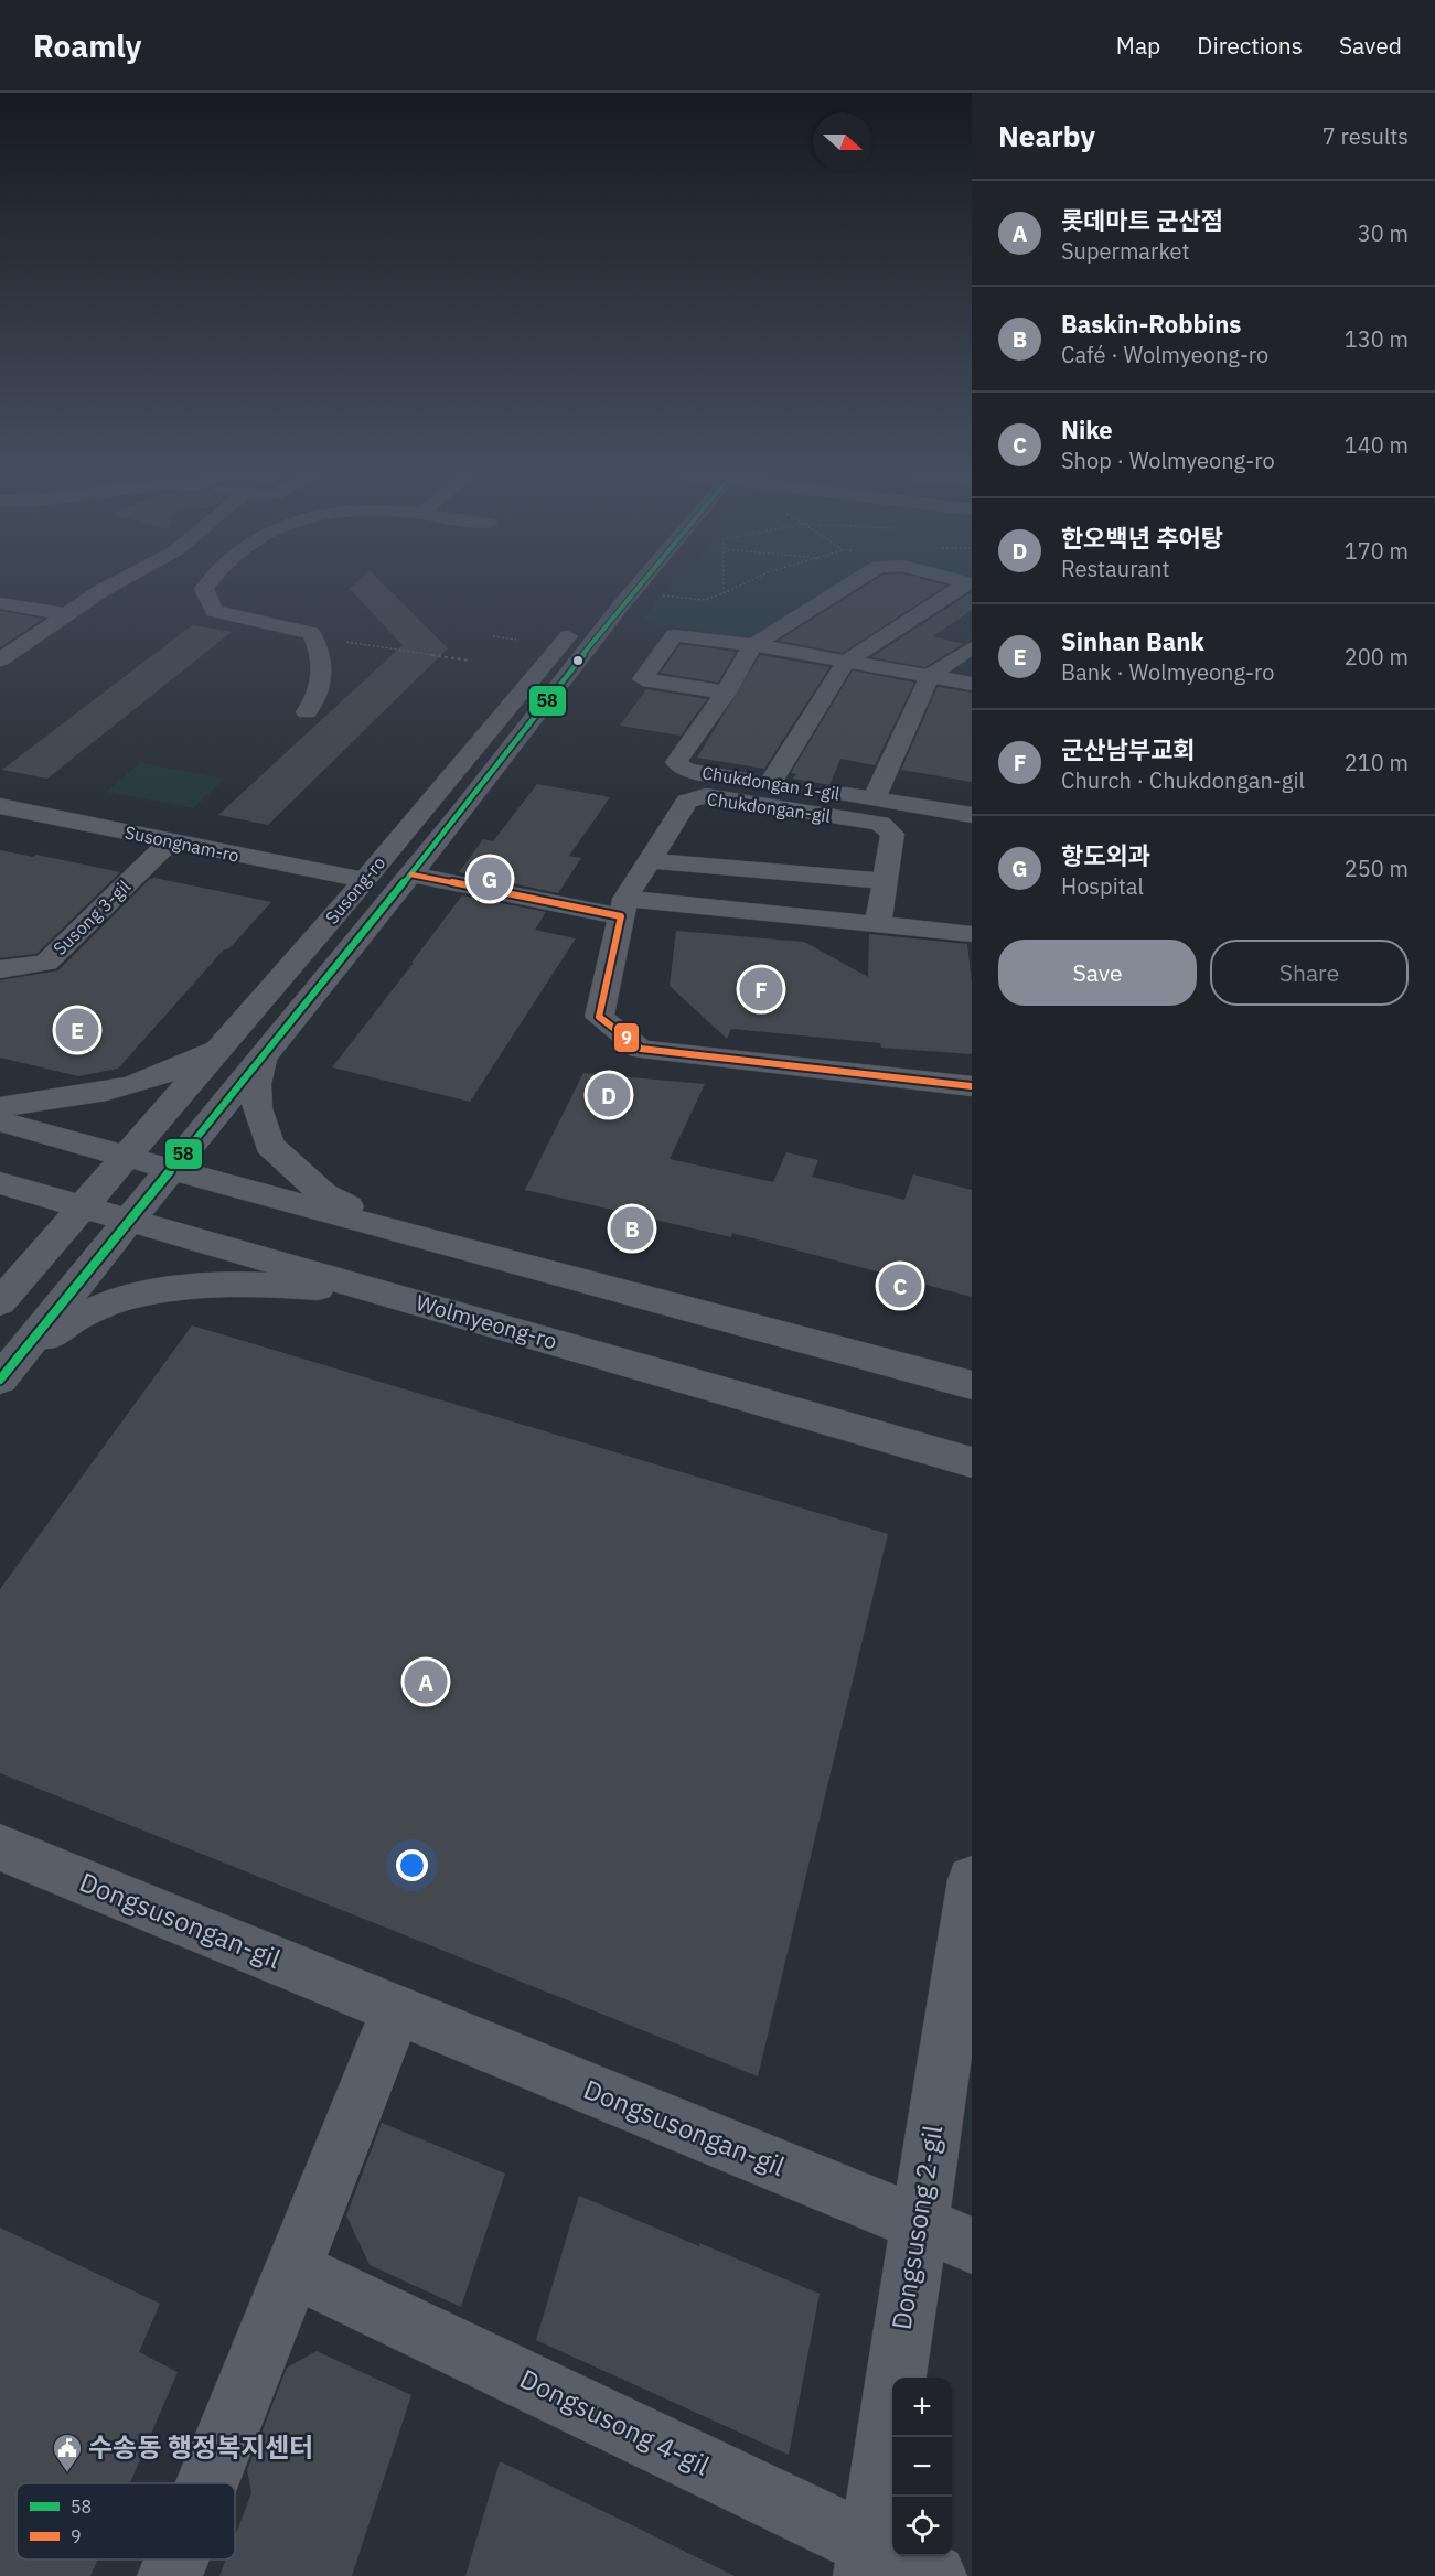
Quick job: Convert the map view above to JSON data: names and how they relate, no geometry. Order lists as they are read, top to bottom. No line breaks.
{"streets":{"street":["Chukdongan 1-gil","Chukdongan-gil","Susongnam-ro","Susong-ro","Susong 3-gil","Wolmyeong-ro","Dongsusongan-gil","Dongsusong 2-gil","Dongsusong 4-gil"]},"crossings":[["Chukdongan 1-gil","Chukdongan-gil"],["Susongnam-ro","Susong-ro"],["Susongnam-ro","Susong 3-gil"],["Susong-ro","Wolmyeong-ro"],["Dongsusongan-gil","Dongsusong 2-gil"],["Dongsusong 2-gil","Dongsusong 4-gil"]],"places":{"public building":["수송동 행정복지센터"]},"lines":["transit line 58","transit line 9"],"legend":["58","9"],"north":"right","page":{"header":"Roamly","nav":["Map","Directions","Saved"],"heading":["Nearby","7 results"],"list":[{"mark":"A","name":"롯데마트 군산점","note":"Supermarket","value":"30 m"},{"mark":"B","name":"Baskin-Robbins","note":"Café · Wolmyeong-ro","value":"130 m"},{"mark":"C","name":"Nike","note":"Shop · Wolmyeong-ro","value":"140 m"},{"mark":"D","name":"한오백년 추어탕","note":"Restaurant","value":"170 m"},{"mark":"E","name":"Sinhan Bank","note":"Bank · Wolmyeong-ro","value":"200 m"},{"mark":"F","name":"군산남부교회","note":"Church · Chukdongan-gil","value":"210 m"},{"mark":"G","name":"항도외과","note":"Hospital","value":"250 m"}],"pins":["G","F","E","D","B","C","A"],"buttons":["Save","Share"],"map_buttons":["+","−"]}}
